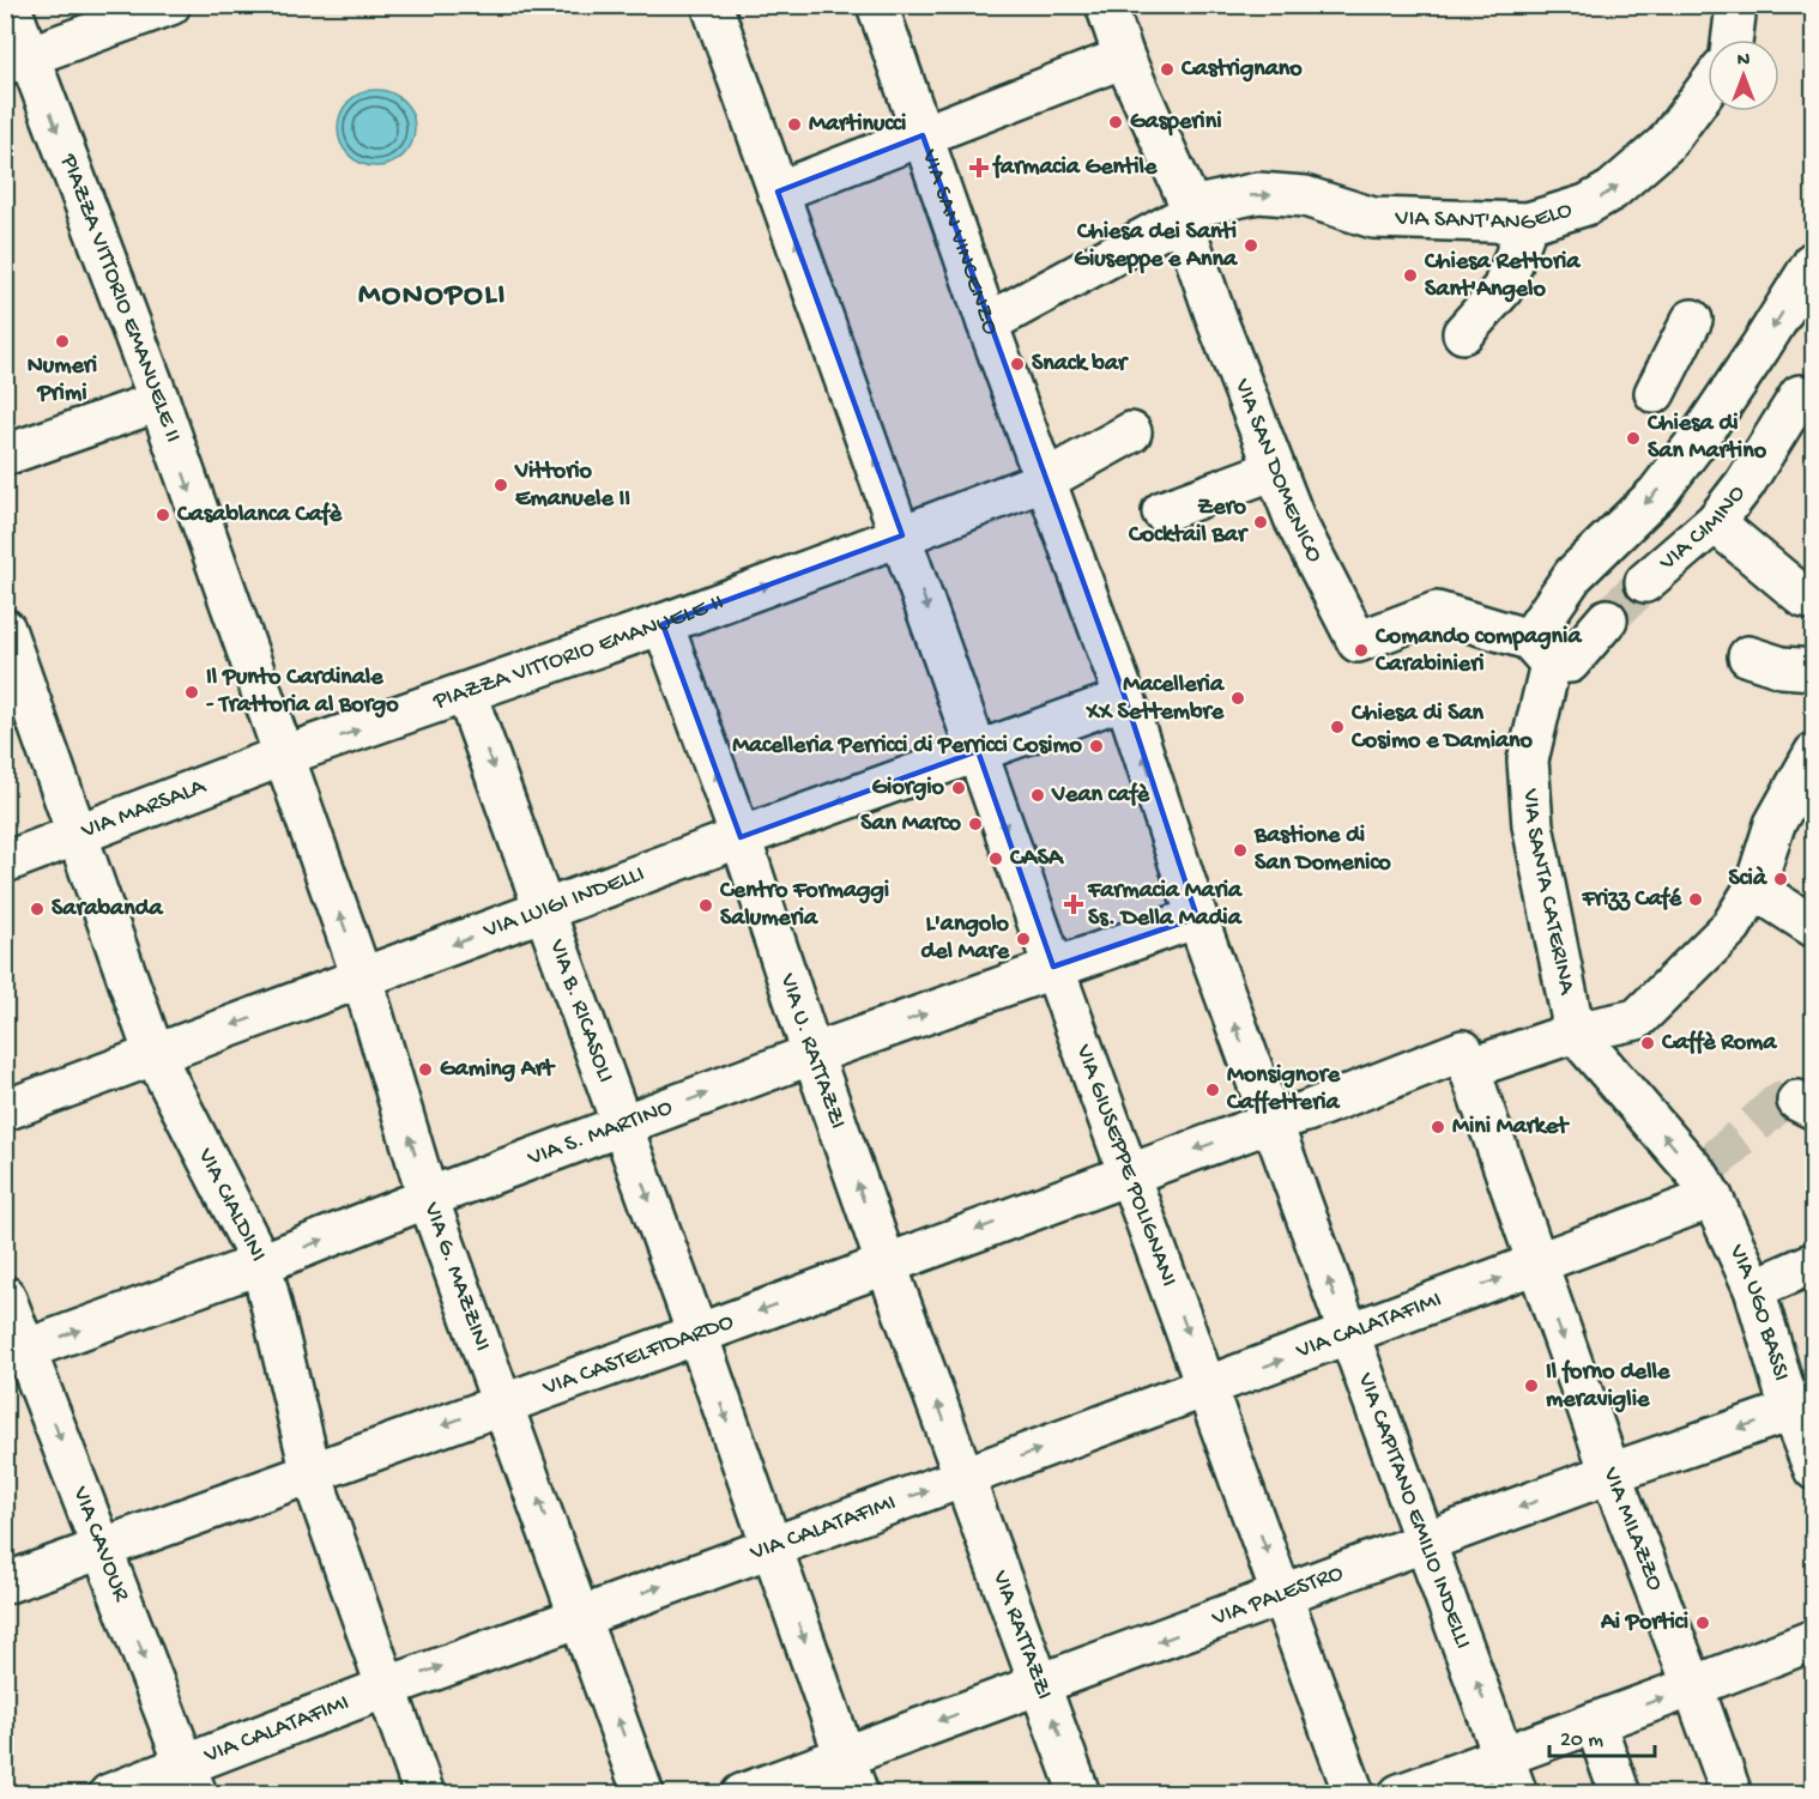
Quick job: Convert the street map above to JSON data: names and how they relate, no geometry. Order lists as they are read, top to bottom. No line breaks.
{"streets":{"street":["VIA SANT'ANGELO","VIA SAN VINCENZO","PIAZZA VITTORIO EMANUELE II","VIA SAN DOMENICO","VIA CIMINO","VIA MARSALA","VIA SANTA CATERINA","VIA LUIGI INDELLI","VIA B. RICASOLI","VIA U. RATTAZZI","VIA S. MARTINO","VIA GIUSEPPE POLIGNANI","VIA CIALDINI","VIA G. MAZZINI","VIA UGO BASSI","VIA CALATAFIMI","VIA CASTELFIDARDO","VIA CAPITANO EMILIO INDELLI","VIA MILAZZO","VIA CAVOUR","VIA PALESTRO","VIA RATTAZZI"]},"crossings":[["VIA SANT'ANGELO","VIA SAN VINCENZO"],["VIA SANT'ANGELO","VIA SAN DOMENICO"],["VIA SAN VINCENZO","PIAZZA VITTORIO EMANUELE II"],["VIA SAN VINCENZO","VIA LUIGI INDELLI"],["VIA SAN VINCENZO","VIA CAPITANO EMILIO INDELLI"],["PIAZZA VITTORIO EMANUELE II","VIA MARSALA"],["PIAZZA VITTORIO EMANUELE II","VIA B. RICASOLI"],["PIAZZA VITTORIO EMANUELE II","VIA U. RATTAZZI"],["PIAZZA VITTORIO EMANUELE II","VIA GIUSEPPE POLIGNANI"],["PIAZZA VITTORIO EMANUELE II","VIA G. MAZZINI"],["VIA SAN DOMENICO","VIA SANTA CATERINA"],["VIA MARSALA","VIA CIALDINI"],["VIA MARSALA","VIA G. MAZZINI"],["VIA SANTA CATERINA","VIA UGO BASSI"],["VIA SANTA CATERINA","VIA CASTELFIDARDO"],["VIA LUIGI INDELLI","VIA B. RICASOLI"],["VIA LUIGI INDELLI","VIA U. RATTAZZI"],["VIA LUIGI INDELLI","VIA GIUSEPPE POLIGNANI"],["VIA LUIGI INDELLI","VIA CIALDINI"],["VIA LUIGI INDELLI","VIA G. MAZZINI"],["VIA LUIGI INDELLI","VIA CAPITANO EMILIO INDELLI"],["VIA B. RICASOLI","VIA S. MARTINO"],["VIA B. RICASOLI","VIA CALATAFIMI"],["VIA B. RICASOLI","VIA CASTELFIDARDO"],["VIA B. RICASOLI","VIA PALESTRO"],["VIA U. RATTAZZI","VIA S. MARTINO"],["VIA U. RATTAZZI","VIA CALATAFIMI"],["VIA U. RATTAZZI","VIA CASTELFIDARDO"],["VIA U. RATTAZZI","VIA RATTAZZI"],["VIA S. MARTINO","VIA GIUSEPPE POLIGNANI"],["VIA S. MARTINO","VIA CIALDINI"],["VIA S. MARTINO","VIA G. MAZZINI"],["VIA S. MARTINO","VIA CAPITANO EMILIO INDELLI"],["VIA S. MARTINO","VIA CAVOUR"],["VIA GIUSEPPE POLIGNANI","VIA CALATAFIMI"],["VIA GIUSEPPE POLIGNANI","VIA CASTELFIDARDO"],["VIA GIUSEPPE POLIGNANI","VIA PALESTRO"],["VIA CIALDINI","VIA CALATAFIMI"],["VIA CIALDINI","VIA CASTELFIDARDO"],["VIA G. MAZZINI","VIA CALATAFIMI"],["VIA G. MAZZINI","VIA CASTELFIDARDO"],["VIA UGO BASSI","VIA CALATAFIMI"],["VIA UGO BASSI","VIA CASTELFIDARDO"],["VIA UGO BASSI","VIA PALESTRO"],["VIA CALATAFIMI","VIA CAPITANO EMILIO INDELLI"],["VIA CALATAFIMI","VIA MILAZZO"],["VIA CALATAFIMI","VIA CAVOUR"],["VIA CALATAFIMI","VIA RATTAZZI"],["VIA CASTELFIDARDO","VIA CAPITANO EMILIO INDELLI"],["VIA CASTELFIDARDO","VIA MILAZZO"],["VIA CASTELFIDARDO","VIA CAVOUR"],["VIA CAPITANO EMILIO INDELLI","VIA PALESTRO"],["VIA MILAZZO","VIA PALESTRO"],["VIA PALESTRO","VIA RATTAZZI"]],"one_way":["VIA SANT'ANGELO","VIA LUIGI INDELLI","VIA B. RICASOLI","VIA U. RATTAZZI","VIA S. MARTINO","VIA GIUSEPPE POLIGNANI","VIA G. MAZZINI","VIA CALATAFIMI","VIA CASTELFIDARDO","VIA CAPITANO EMILIO INDELLI","VIA CAVOUR"],"districts":["MONOPOLI"],"places":{"other":["Castrignano","Gasperini","Martinucci","Chiesa dei Santi Giuseppe e Anna","Chiesa Rettoria Sant'Angelo","Numeri Primi","Snack bar","Chiesa di San Martino","Vittorio Emanuele II","Casablanca Cafè","Zero Cocktail Bar","Comando compagnia Carabinieri","Il Punto Cardinale - Trattoria al Borgo","Macelleria XX Settembre","Chiesa di San Cosimo e Damiano","Macelleria Perricci di Perricci Cosimo","Giorgio","Vean cafè","San Marco","Bastione di San Domenico","CASA","Scià","Frizz Café","Centro Formaggi Salumeria","Sarabanda","L'angolo del Mare","Caffè Roma","Gaming Art","Monsignore Caffetteria","Mini Market","Il forno delle meraviglie","Ai Portici"],"health":["farmacia Gentile","Farmacia Maria Ss. Della Madia"]},"scale_bar":"20 m","north":"top"}
